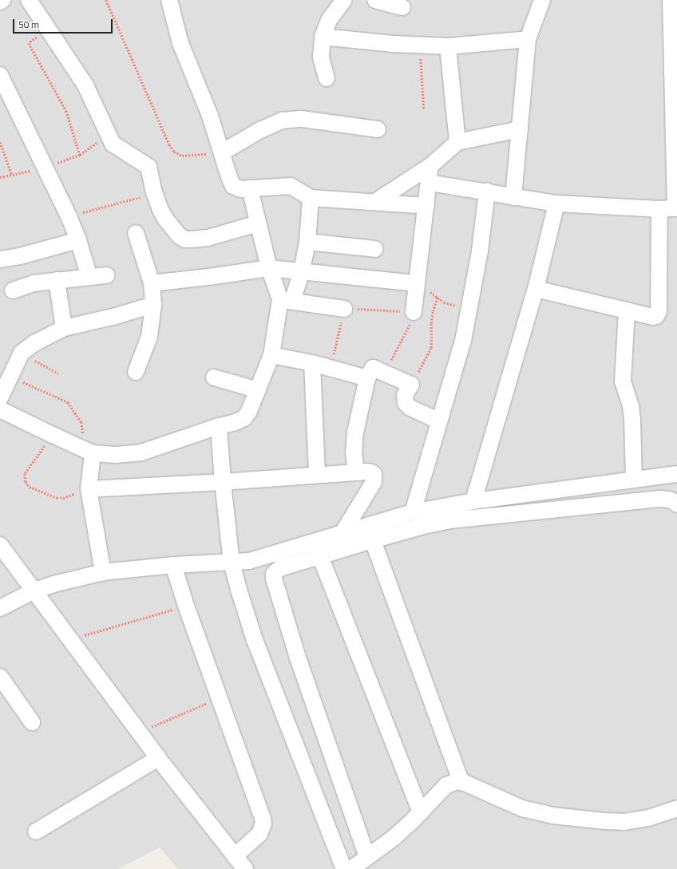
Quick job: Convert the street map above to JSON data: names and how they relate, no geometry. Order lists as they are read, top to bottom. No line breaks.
{"scale_bar":"50 m"}
